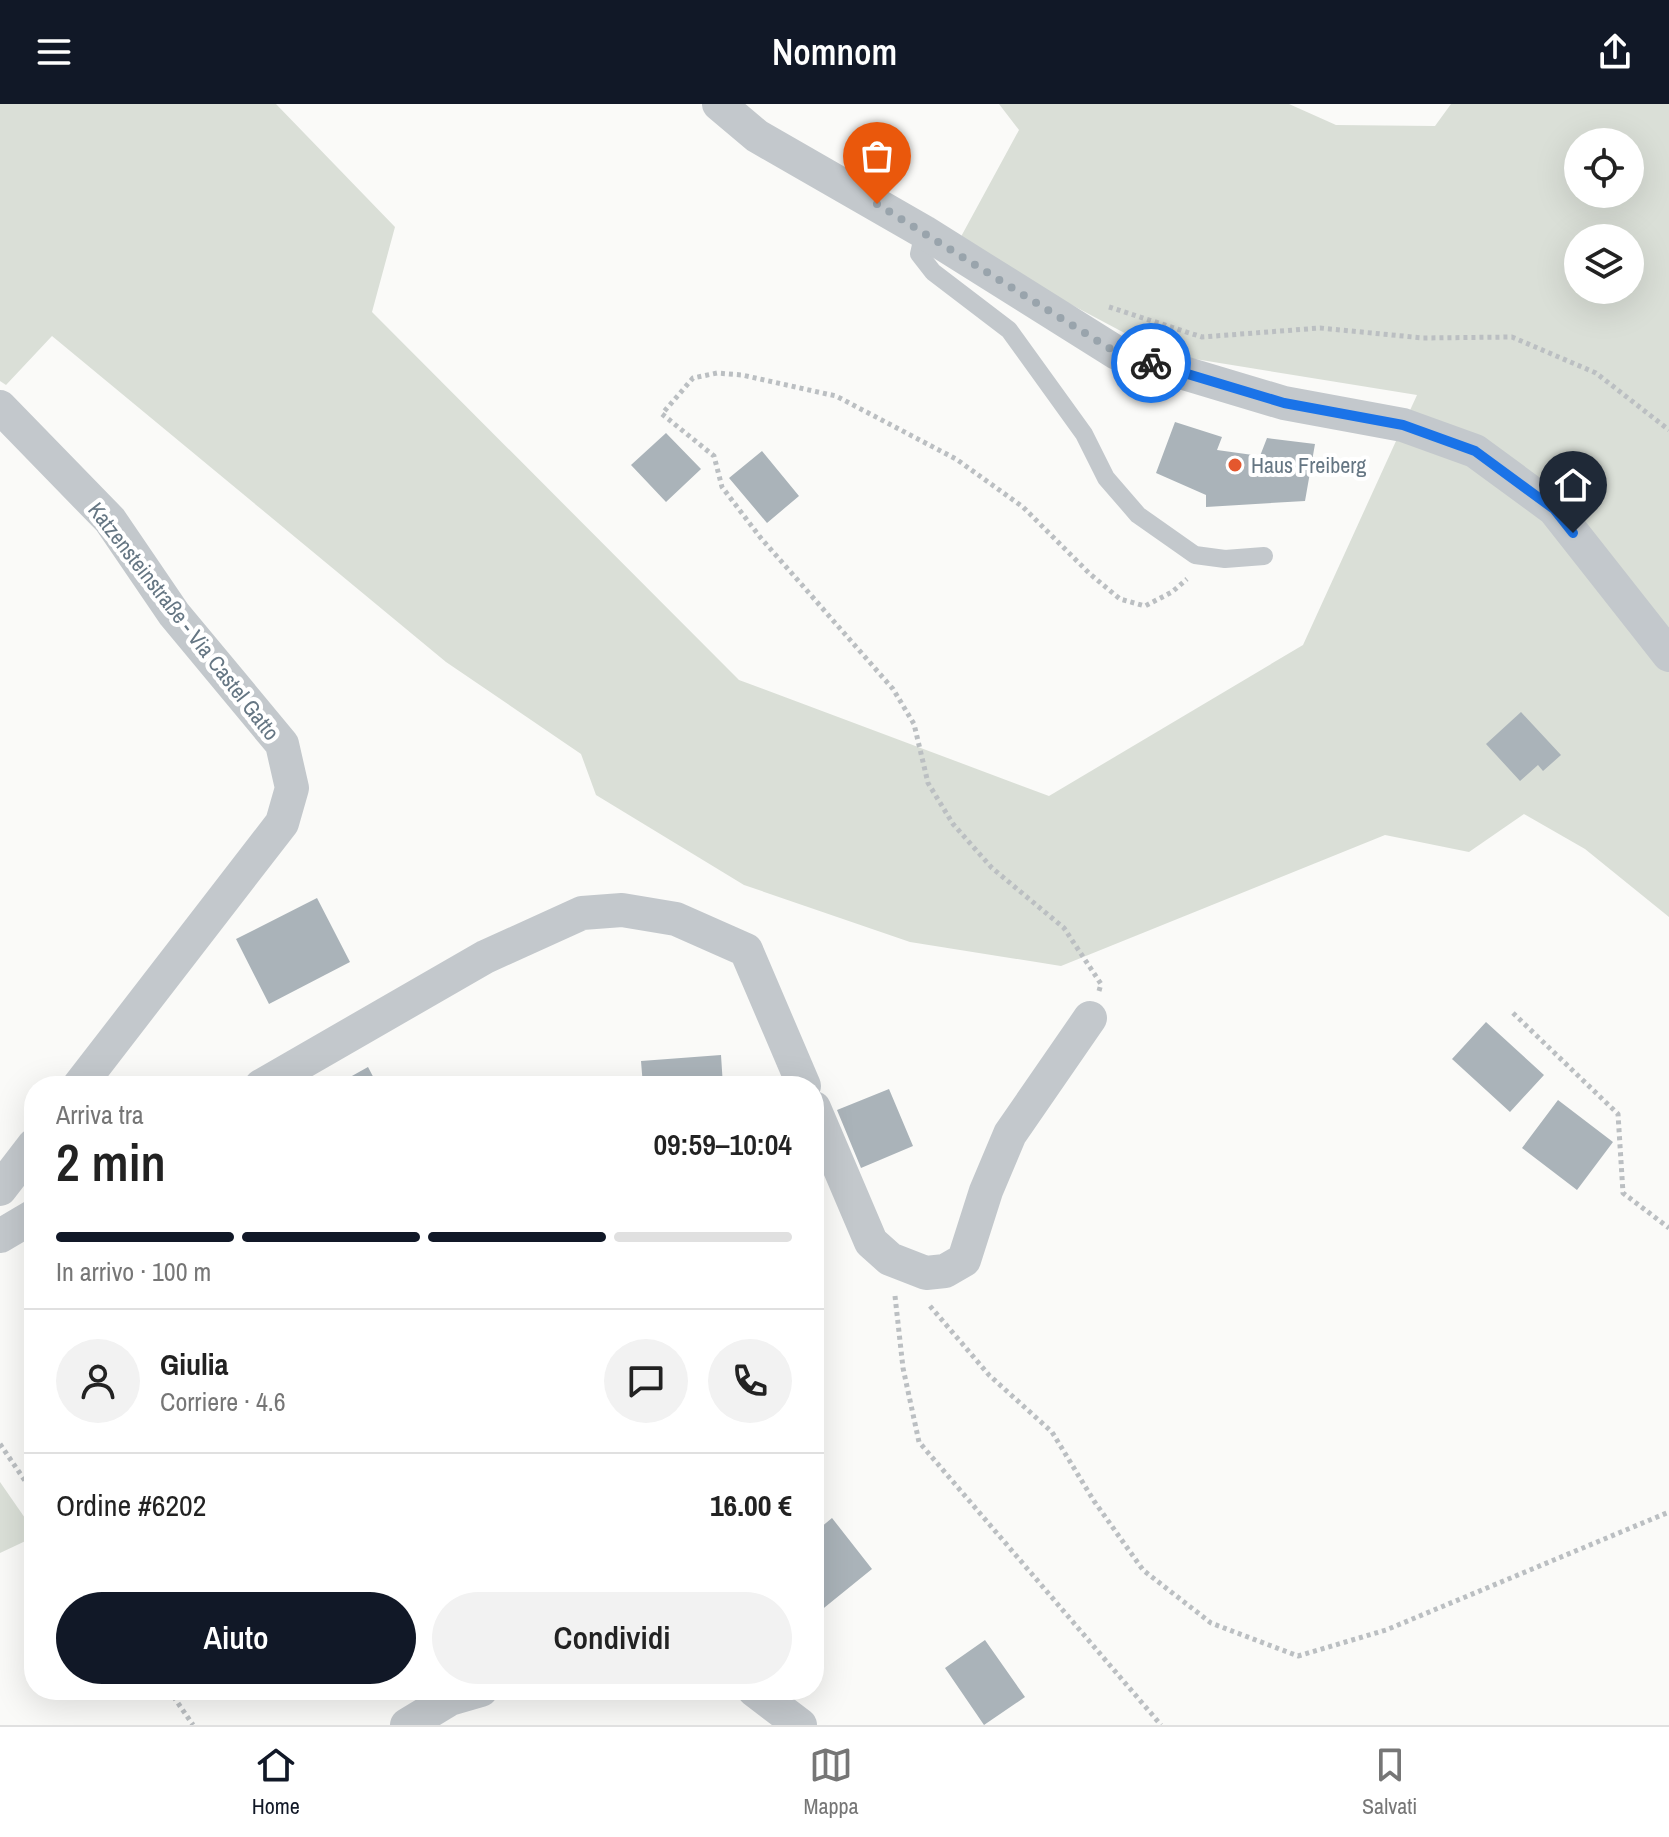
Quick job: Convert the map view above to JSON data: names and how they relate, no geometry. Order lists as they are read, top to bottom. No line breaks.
{"streets":{"street":["Katzensteinstraße - Via Castel Gatto"]},"places":["Haus Freiberg"],"page":{"header":"Nomnom","heading":["2 min","Arriva tra","09:59–10:04"],"panel":["Giulia","Corriere · 4.6","Ordine #6202","16.00 €"],"bar":"In arrivo · 100 m","buttons":["Aiuto","Condividi"],"tabs":["Home","Mappa","Salvati"]}}
